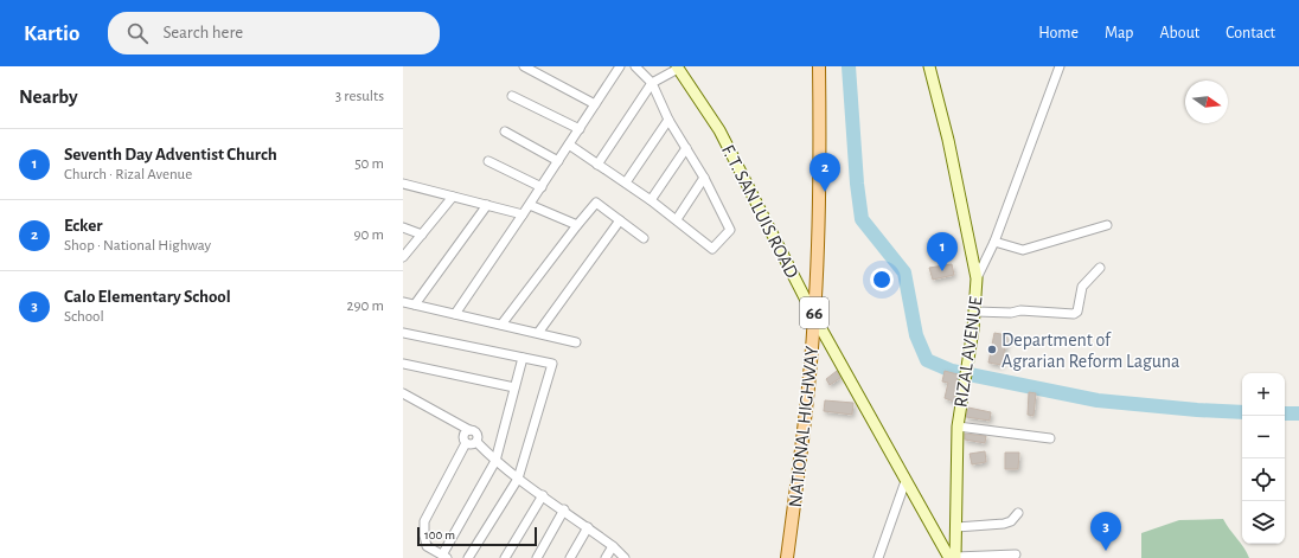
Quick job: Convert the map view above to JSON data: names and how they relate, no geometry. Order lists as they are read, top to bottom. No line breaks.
{"streets":{"main road":["F. T. SAN LUIS ROAD","66","RIZAL AVENUE","NATIONAL HIGHWAY"]},"crossings":[["F. T. SAN LUIS ROAD","RIZAL AVENUE"],["F. T. SAN LUIS ROAD","NATIONAL HIGHWAY"]],"places":["Department of Agrarian Reform Laguna"],"scale_bar":"100 m","north":"right","page":{"header":"Kartio","search":"Search here","nav":["Home","Map","About","Contact"],"heading":["Nearby","3 results"],"list":[{"mark":"1","name":"Seventh Day Adventist Church","note":"Church · Rizal Avenue","value":"50 m"},{"mark":"2","name":"Ecker","note":"Shop · National Highway","value":"90 m"},{"mark":"3","name":"Calo Elementary School","note":"School","value":"290 m"}],"pins":["2","1","3"],"map_buttons":["+","−"],"scale":"100 m"}}
